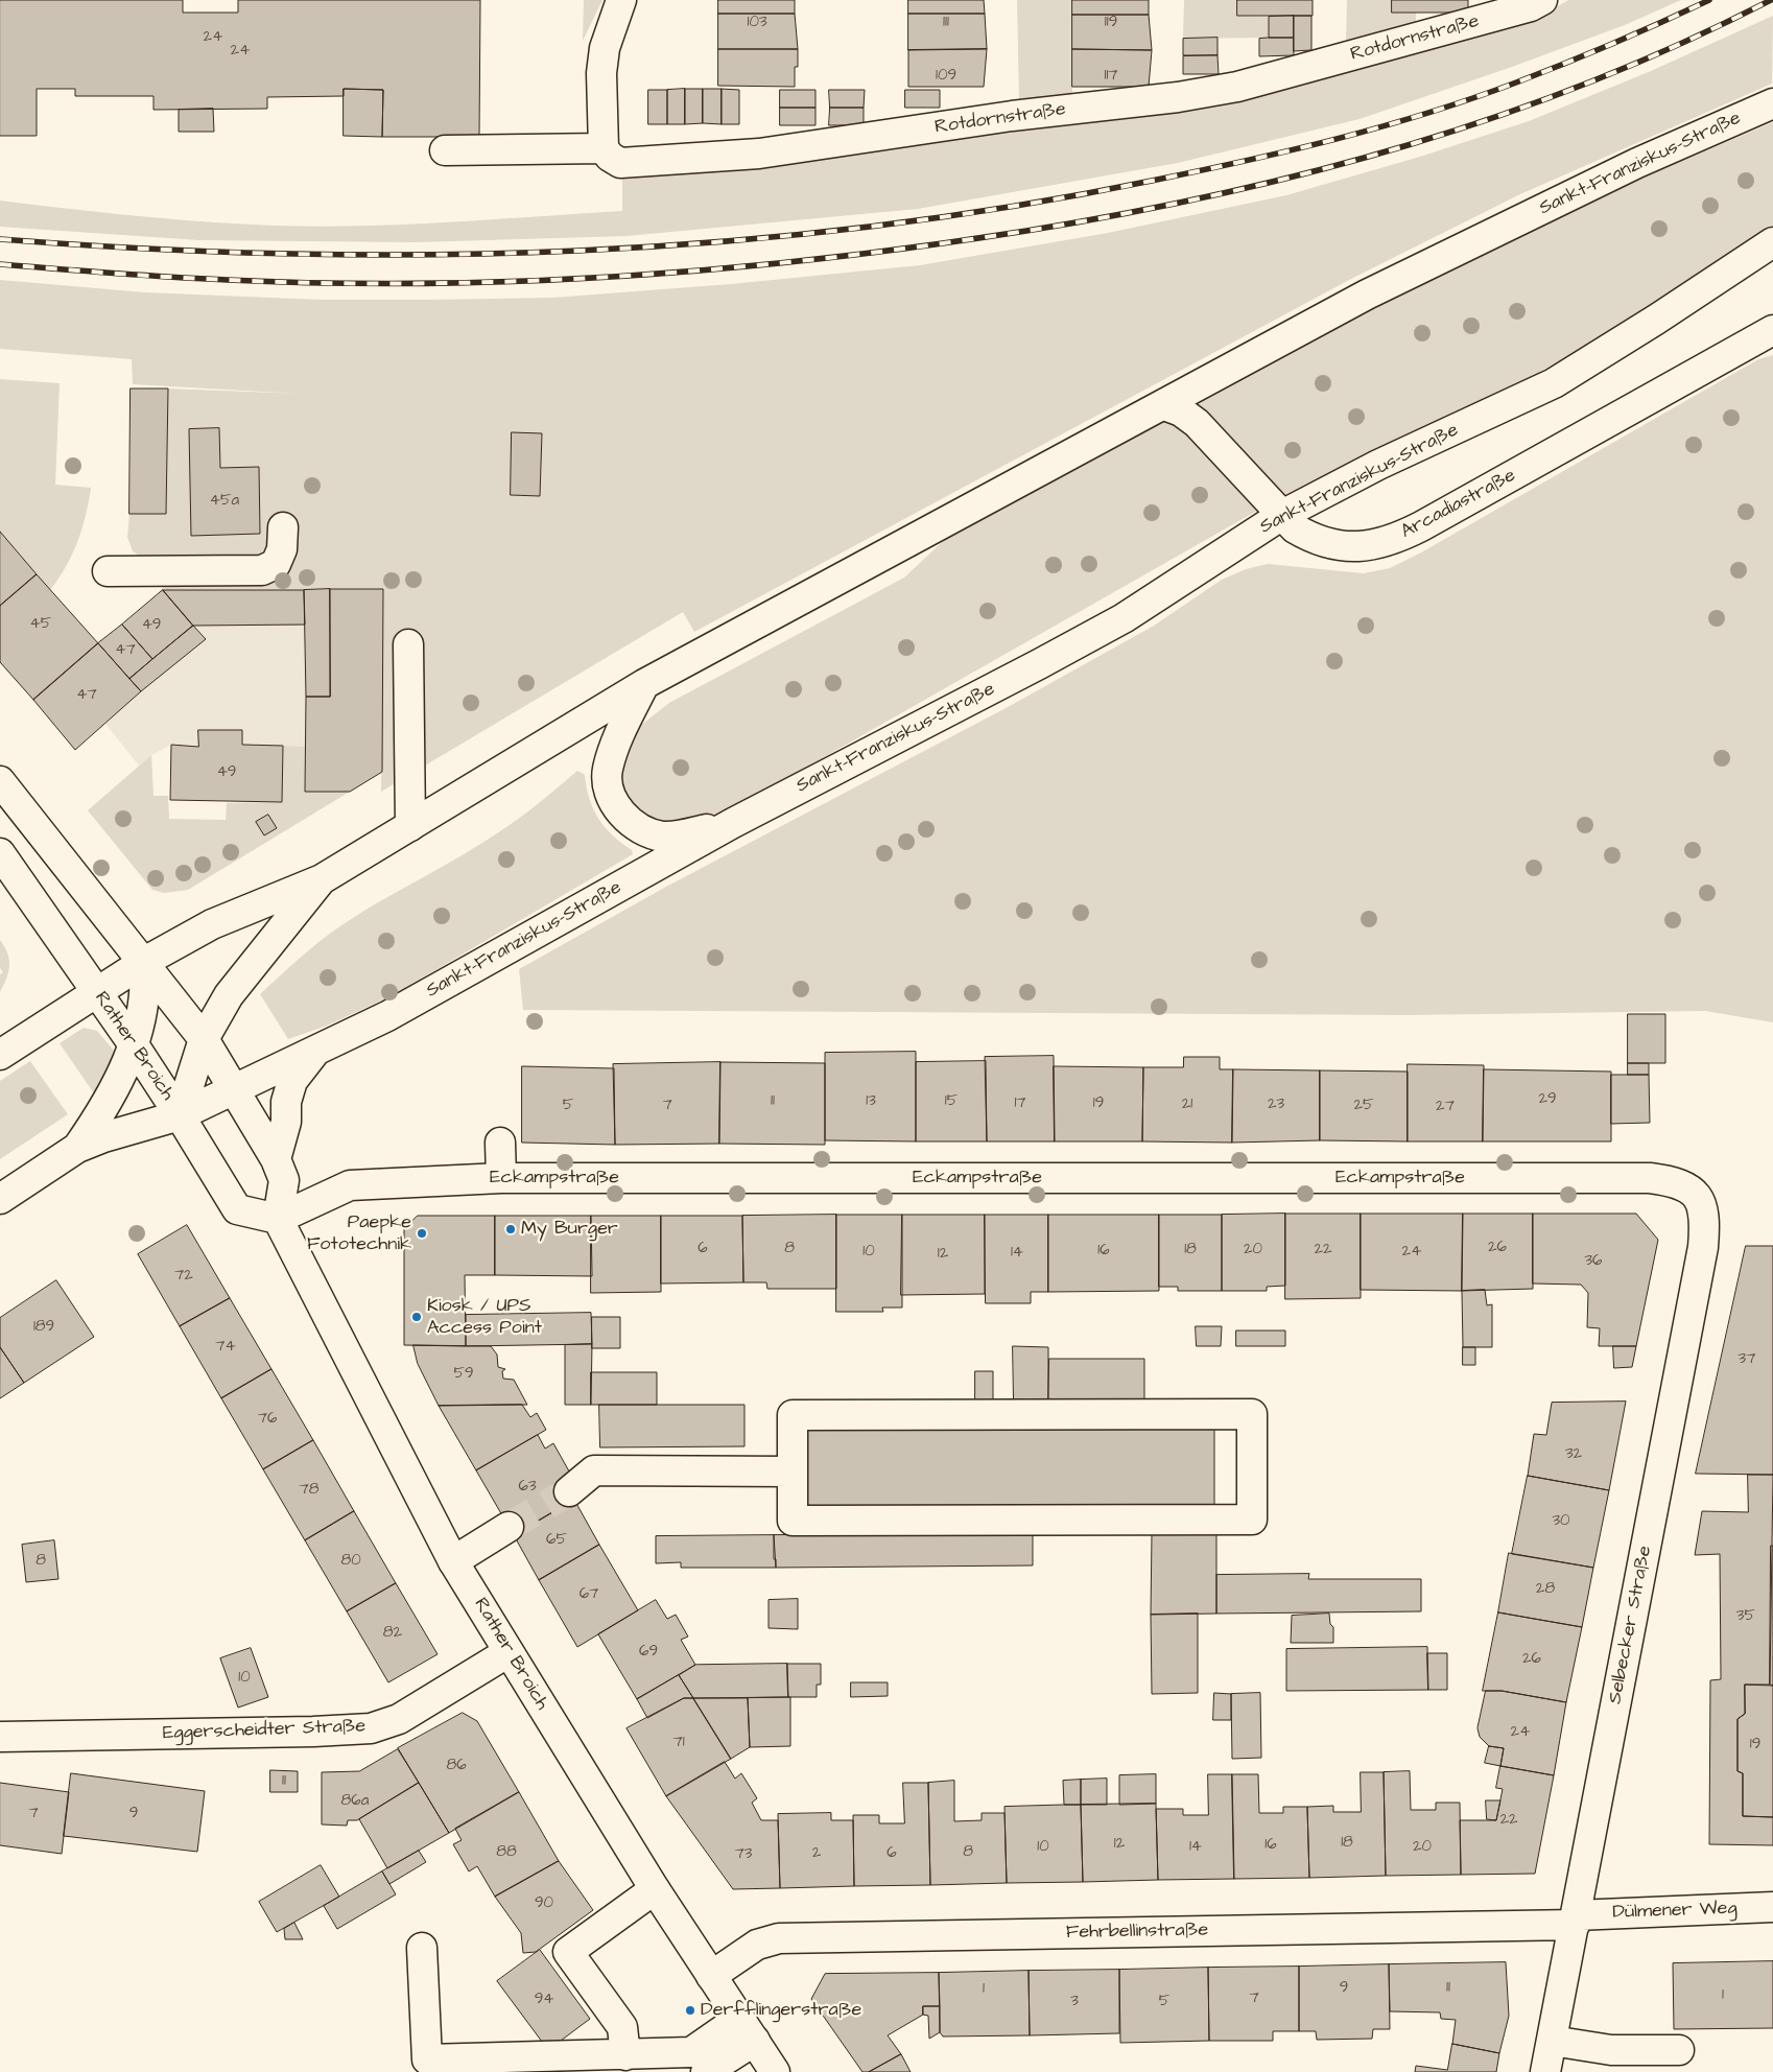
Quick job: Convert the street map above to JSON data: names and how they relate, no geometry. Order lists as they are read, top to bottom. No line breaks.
{"streets":{"main road":["Rotdornstraße","Sankt-Franziskus-Straße","Arcadiastraße","Rather Broich","Eckampstraße","Selbecker Straße","Eggerscheidter Straße","Dülmener Weg","Fehrbellinstraße"]},"crossings":[["Sankt-Franziskus-Straße","Arcadiastraße"],["Sankt-Franziskus-Straße","Rather Broich"],["Rather Broich","Eckampstraße"],["Rather Broich","Eggerscheidter Straße"],["Rather Broich","Fehrbellinstraße"],["Eckampstraße","Selbecker Straße"],["Selbecker Straße","Dülmener Weg"],["Selbecker Straße","Fehrbellinstraße"],["Dülmener Weg","Fehrbellinstraße"]],"places":["My Burger","Paepke Fototechnik","Kiosk / UPS Access Point","Derfflingerstraße"],"house_numbers":["103","111","119","24","24","109","117","45a","45","49","47","47","49","29","11","13","15","17","19","21","23","5","7","25","27","26","6","8","18","20","22","16","10","24","14","12","36","72","189","74","37","59","76","32","63","78","30","65","8","80","28","67","35","82","69","26","10","24","71","19","86","11","86a","7","9","22","18","12","16","10","14","20","88","8","2","6","73","90","9","11","1","1","7","94","3","5"]}
